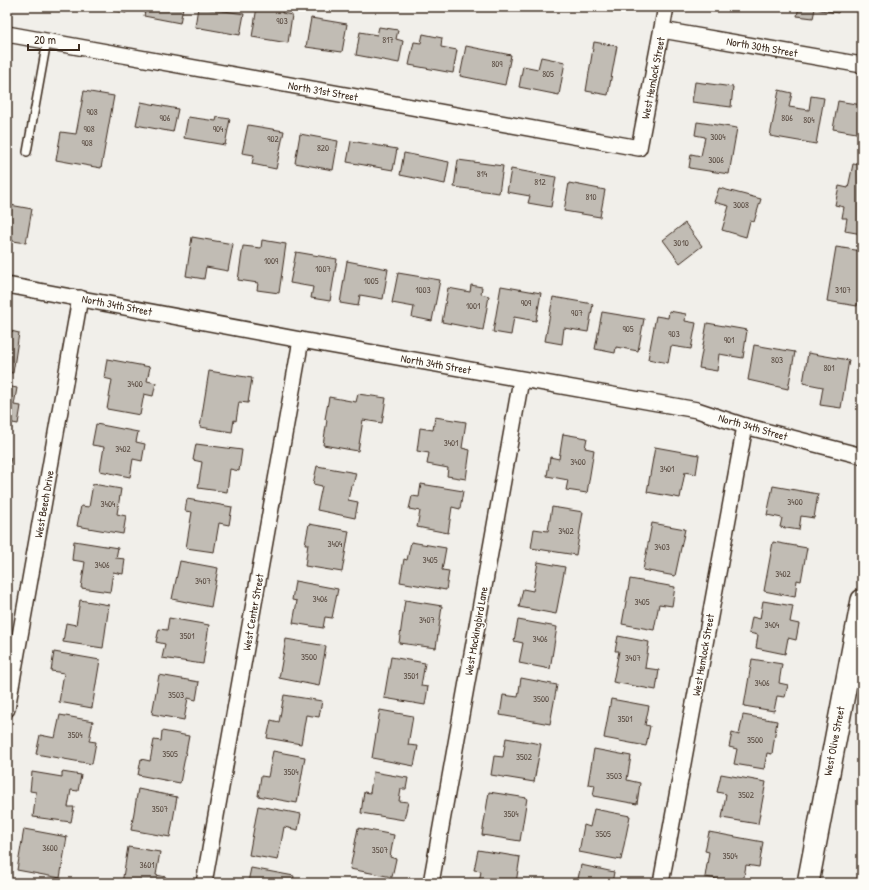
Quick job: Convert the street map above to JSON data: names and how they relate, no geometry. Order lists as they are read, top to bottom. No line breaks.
{"streets":{"main road":["West Olive Street"],"street":["North 30th Street","West Hemlock Street","North 31st Street","North 34th Street","West Beech Drive","West Center Street","West Mockingbird Lane"]},"crossings":[["North 30th Street","West Hemlock Street"],["West Hemlock Street","North 31st Street"],["West Hemlock Street","North 34th Street"],["North 34th Street","West Beech Drive"],["North 34th Street","West Center Street"],["North 34th Street","West Mockingbird Lane"]],"house_numbers":["903","817","809","805","908","906","806","804","908","904","3004","902","908","820","3006","814","812","810","3008","3010","1009","1007","1005","1003","3107","909","1001","907","905","903","901","803","801","3400","3401","3402","3400","3401","3400","3404","3402","3404","3403","3405","3406","3402","3407","3406","3405","3407","3404","3501","3406","3500","3407","3501","3406","3503","3500","3501","3504","3500","3505","3502","3504","3503","3502","3507","3504","3505","3600","3507","3504","3601"],"scale_bar":"20 m"}
